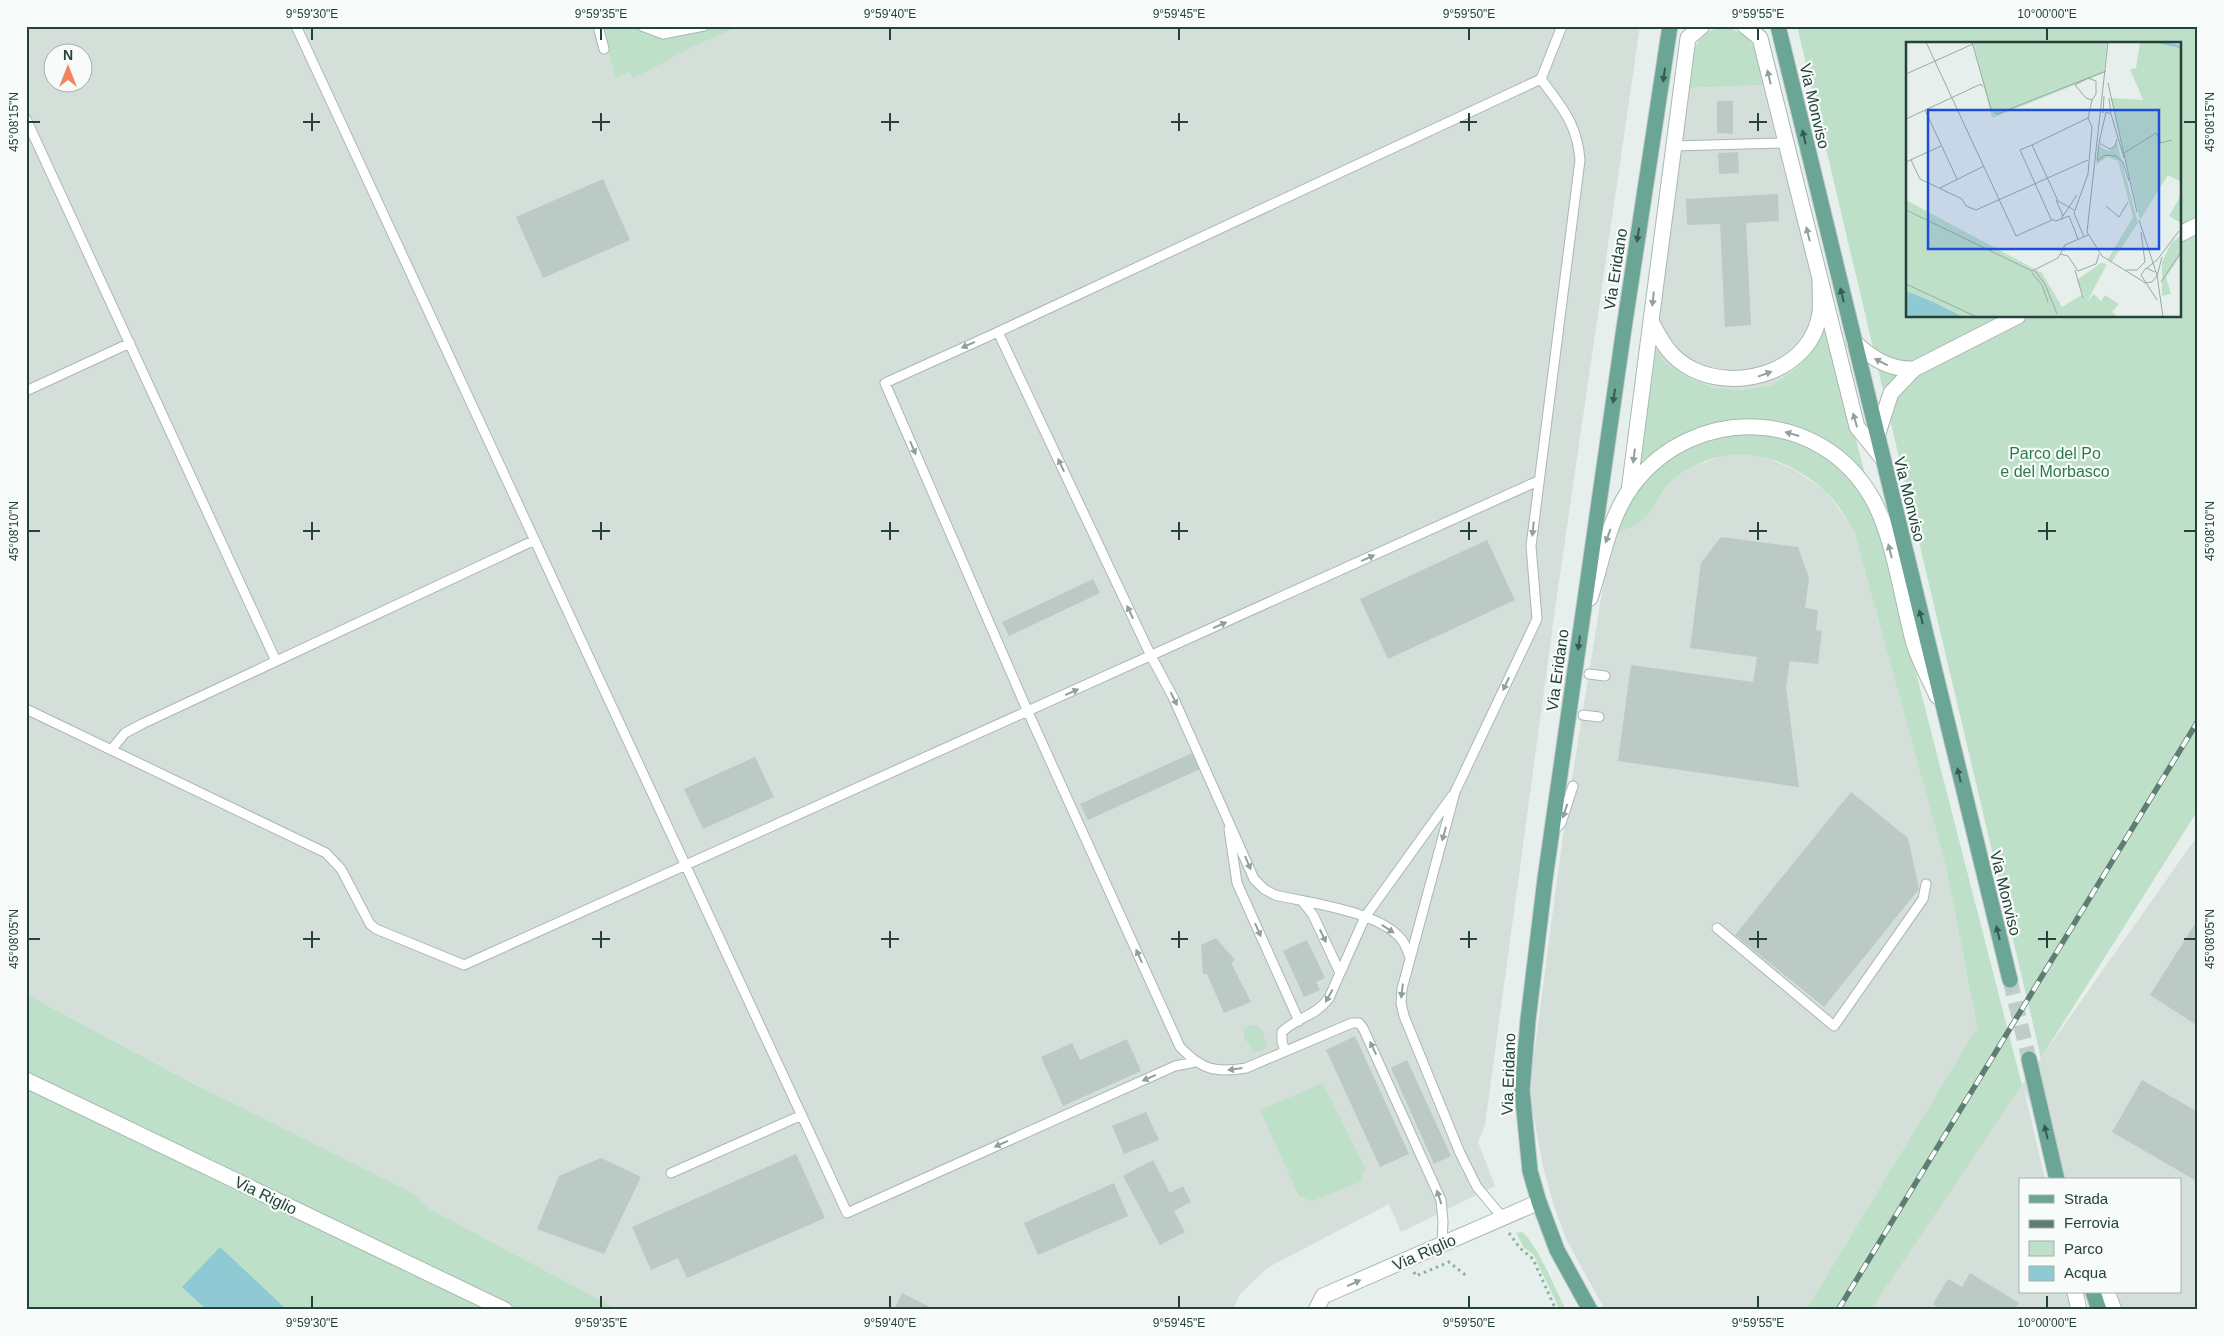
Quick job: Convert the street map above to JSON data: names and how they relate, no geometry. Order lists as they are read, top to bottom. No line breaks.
{"streets":{"main road":["Via Monviso","Via Eridano"],"street":["Via Riglio"]},"crossings":[["Via Eridano","Via Riglio"]],"one_way":["Via Monviso","Via Eridano"],"parks":["Parco del Po e del Morbasco"],"legend":["Strada","Ferrovia","Parco","Acqua"],"north":"top","coordinates":["9°59'30\"E","9°59'35\"E","9°59'40\"E","9°59'45\"E","9°59'50\"E","9°59'55\"E","10°00'00\"E","45°08'15\"N","45°08'10\"N","45°08'05\"N"]}
